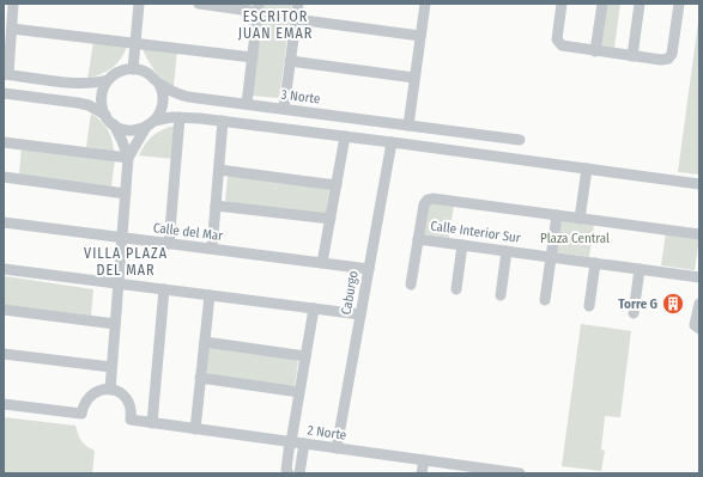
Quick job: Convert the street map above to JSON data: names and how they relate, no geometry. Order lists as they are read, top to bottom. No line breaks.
{"streets":{"street":["3 Norte","Calle del Mar","Calle Interior Sur","Caburgo","2 Norte"]},"crossings":[["Calle del Mar","Caburgo"],["Caburgo","2 Norte"]],"districts":["ESCRITOR JUAN EMAR","VILLA PLAZA DEL MAR"],"parks":["Plaza Central"],"places":{"building":["Torre G"]}}
